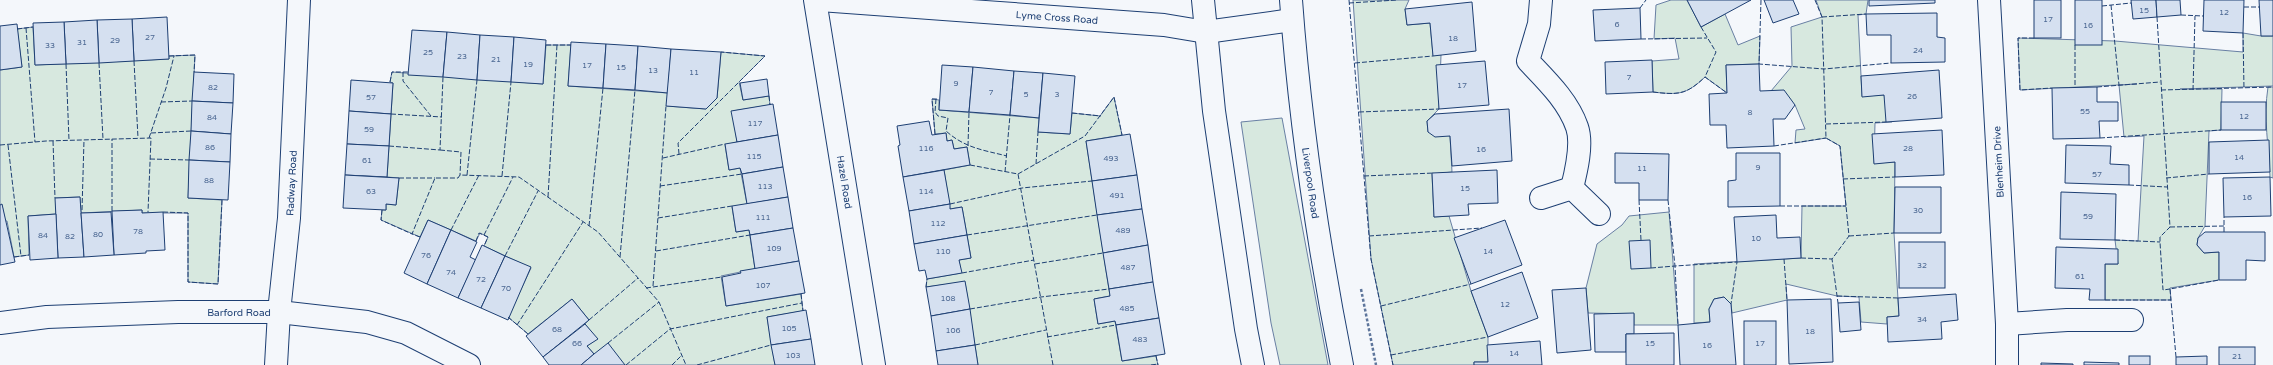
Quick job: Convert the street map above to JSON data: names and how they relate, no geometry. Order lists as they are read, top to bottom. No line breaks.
{"streets":{"main road":["Lyme Cross Road","Blenheim Drive","Hazel Road","Radway Road","Liverpool Road","Barford Road"]},"crossings":[["Lyme Cross Road","Liverpool Road"],["Radway Road","Barford Road"]],"house_numbers":["15","12","17","6","16","27","18","29","31","33","24","25","23","21","19","17","15","13","11","7","9","17","82","7","5","3","26","57","55","8","12","84","117","59","86","116","28","16","115","14","493","61","9","11","57","88","113","15","63","114","491","16","30","59","111","112","489","78","80","84","82","10","109","110","14","76","32","487","74","61","72","107","70","108","12","485","34","105","68","106","18","483","66","15","17","16","14","103","21"]}
